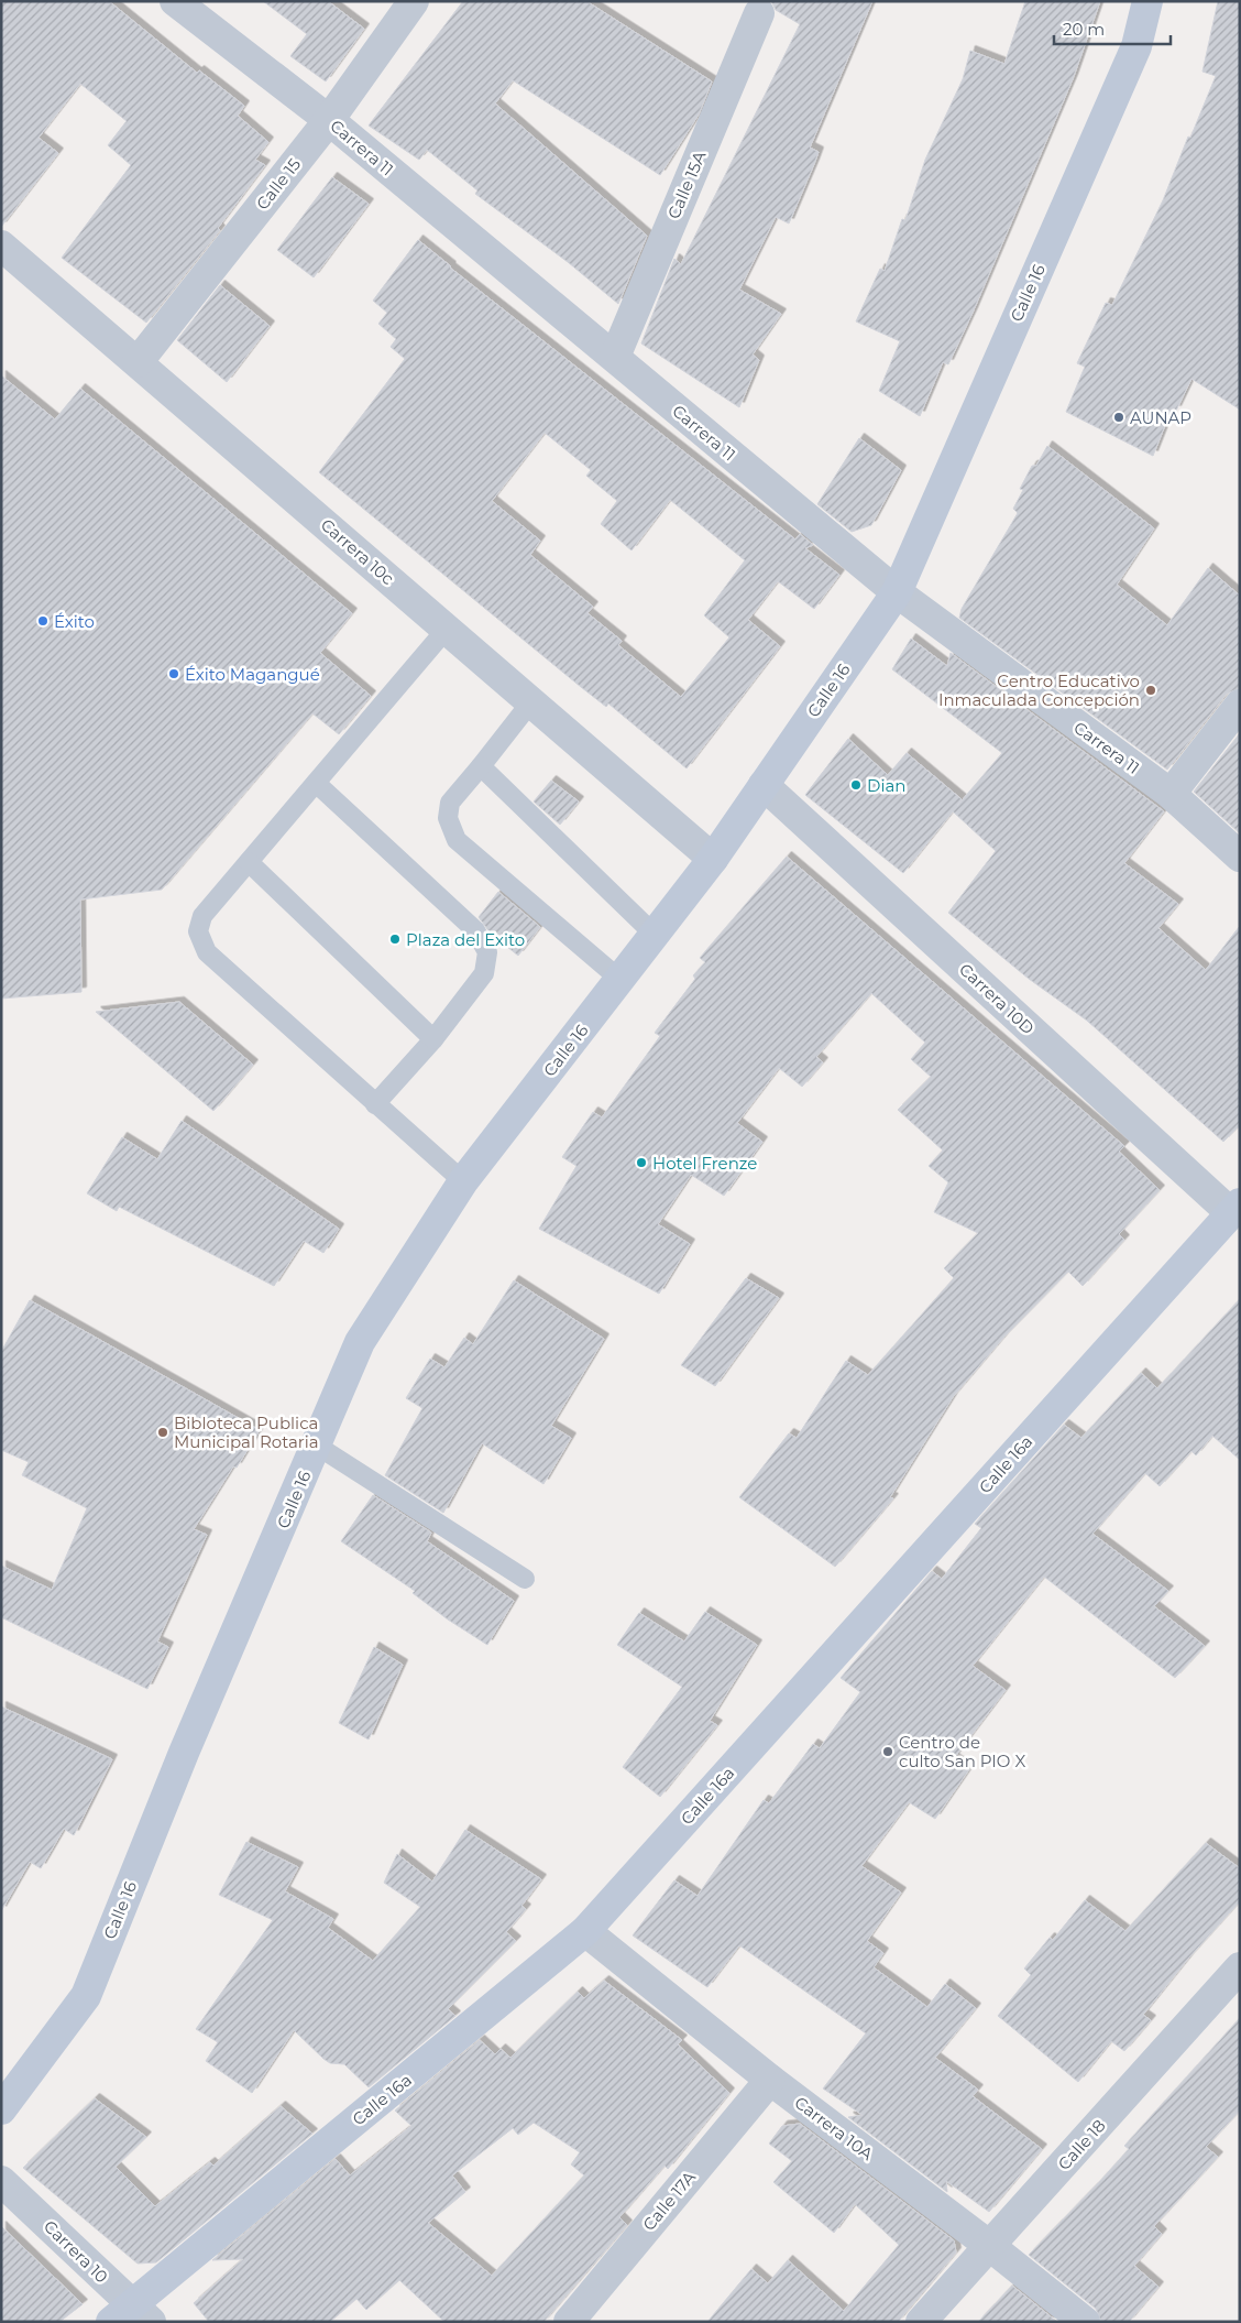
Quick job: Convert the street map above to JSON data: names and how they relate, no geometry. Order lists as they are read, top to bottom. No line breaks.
{"streets":{"main road":["Calle 16","Calle 16a"],"street":["Carrera 11","Calle 15","Calle 15A","Carrera 10c","Carrera 10D","Carrera 10A","Calle 18","Calle 17A","Carrera 10"]},"crossings":[["Carrera 11","Calle 15"],["Carrera 11","Calle 15A"],["Carrera 11","Calle 16"],["Calle 15","Carrera 10c"],["Calle 16","Carrera 10c"],["Calle 16","Carrera 10D"],["Carrera 10D","Calle 16a"],["Calle 16a","Carrera 10A"],["Calle 16a","Carrera 10"],["Carrera 10A","Calle 18"],["Carrera 10A","Calle 17A"]],"places":["AUNAP","Éxito","Éxito Magangué","Centro Educativo Inmaculada Concepción","Dian","Plaza del Exito","Hotel Frenze","Bibloteca Publica Municipal Rotaria","Centro de culto San PIO X"],"scale_bar":"20 m"}
